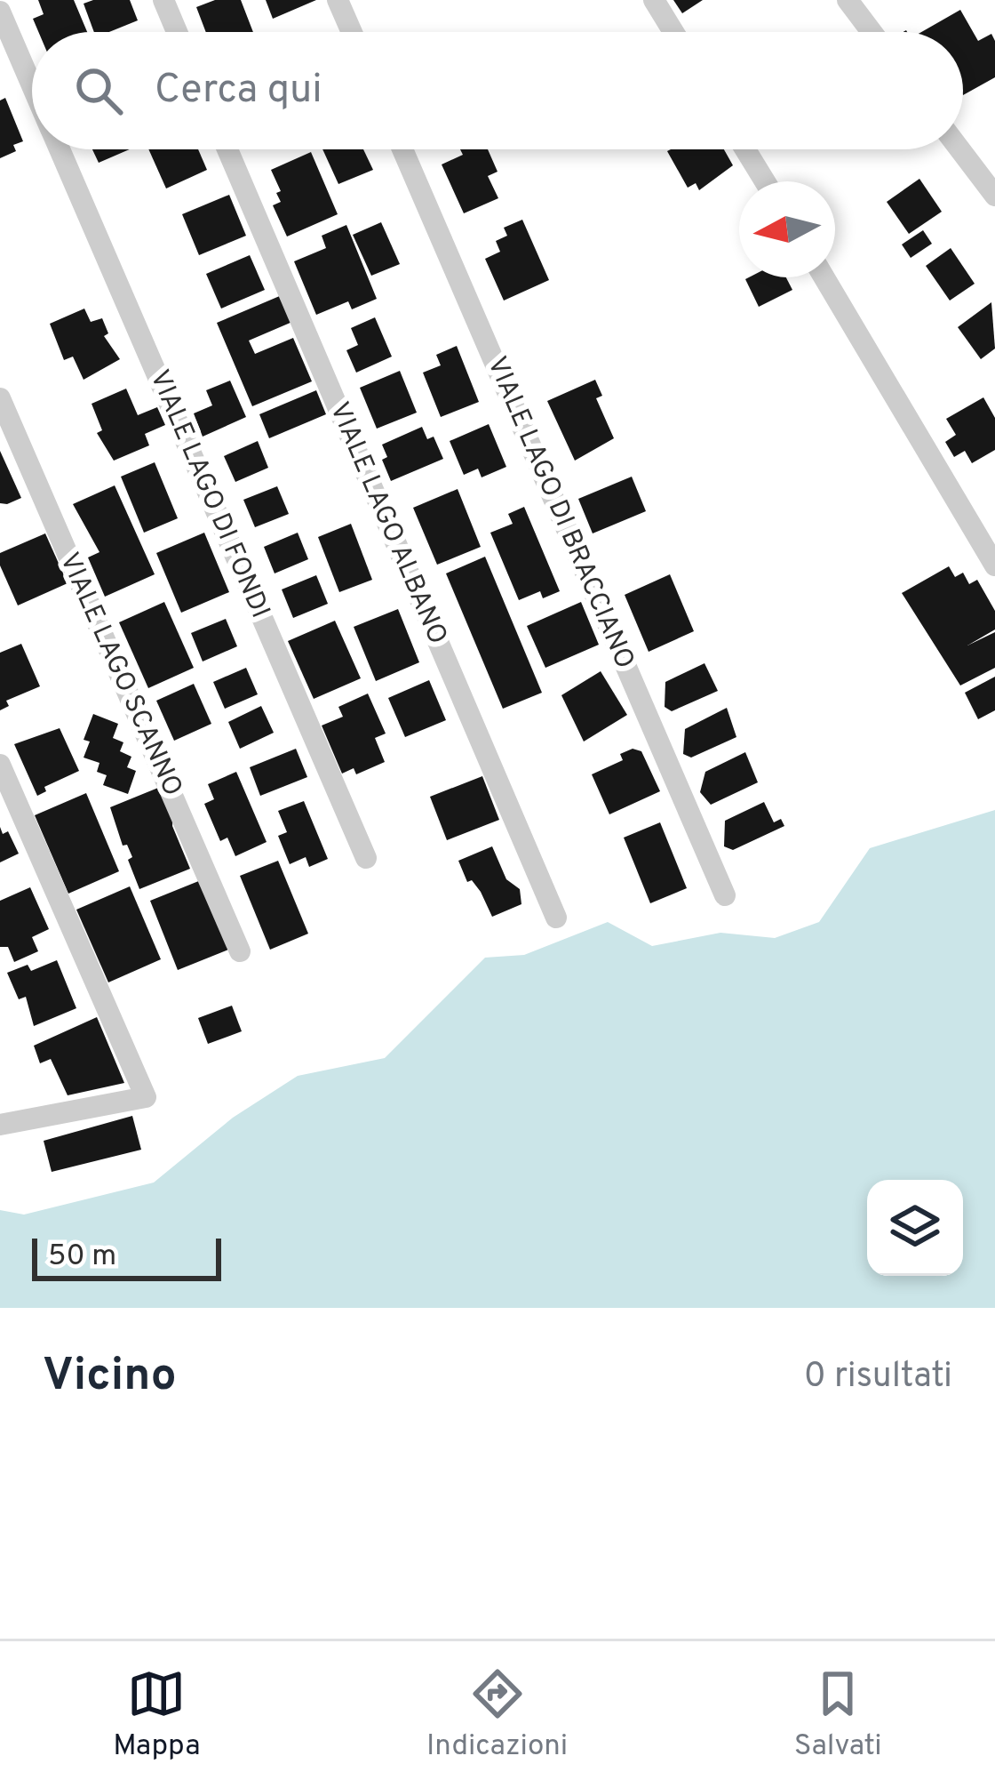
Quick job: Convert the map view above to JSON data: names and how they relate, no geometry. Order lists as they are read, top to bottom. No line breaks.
{"streets":{"street":["VIALE LAGO DI FONDI","VIALE LAGO DI BRACCIANO","VIALE LAGO ALBANO","VIALE LAGO SCANNO"]},"scale_bar":"50 m","north":"left","page":{"search":"Cerca qui","scale":"50 m","heading":["Vicino","0 risultati"],"nav":["Mappa","Indicazioni","Salvati"]}}
